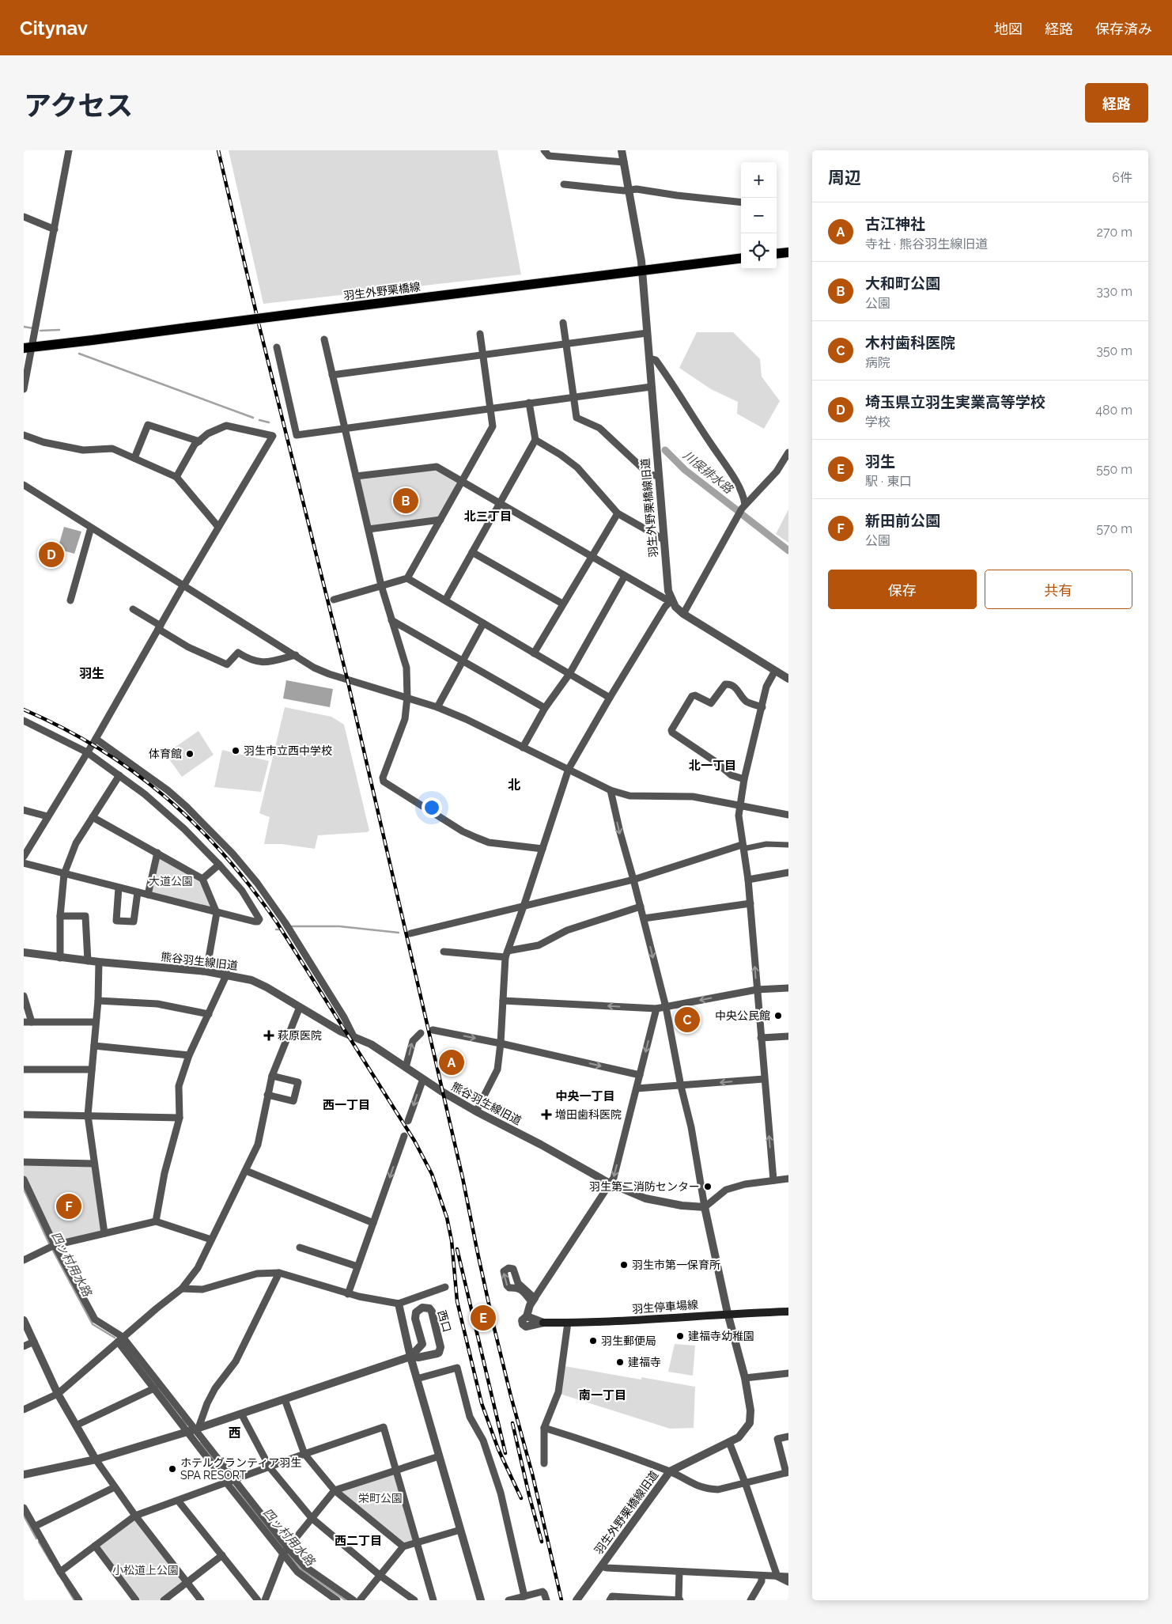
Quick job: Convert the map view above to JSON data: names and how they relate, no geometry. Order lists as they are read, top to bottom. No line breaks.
{"streets":{"main road":["羽生外野栗橋線","羽生停車場線"],"street":["羽生外野栗橋線旧道","熊谷羽生線旧道","西口"]},"crossings":[["羽生外野栗橋線","羽生外野栗橋線旧道"],["羽生外野栗橋線旧道","羽生停車場線"]],"districts":["北三丁目","羽生","北一丁目","北","中央一丁目","西一丁目","南一丁目","西","西二丁目"],"water":["川俣排水路","四ッ村用水路"],"parks":["大道公園","栄町公園","小松道上公園"],"places":{"other":["羽生市立西中学校","体育館","中央公民館","羽生第二消防センター","羽生市第一保育所","建福寺幼稚園","羽生郵便局","建福寺","ホテルグランティア羽生 SPA RESORT"],"health":["萩原医院","増田歯科医院"]},"page":{"header":"Citynav","nav":["地図","経路","保存済み"],"title":"アクセス","buttons":["経路",["保存","共有"]],"heading":["周辺","6件"],"map_buttons":["+","−"],"list":[{"mark":"A","name":"古江神社","note":"寺社 · 熊谷羽生線旧道","value":"270 m"},{"mark":"B","name":"大和町公園","note":"公園","value":"330 m"},{"mark":"C","name":"木村歯科医院","note":"病院","value":"350 m"},{"mark":"D","name":"埼玉県立羽生実業高等学校","note":"学校","value":"480 m"},{"mark":"E","name":"羽生","note":"駅 · 東口","value":"550 m"},{"mark":"F","name":"新田前公園","note":"公園","value":"570 m"}],"pins":["B","D","C","A","F","E"]}}
